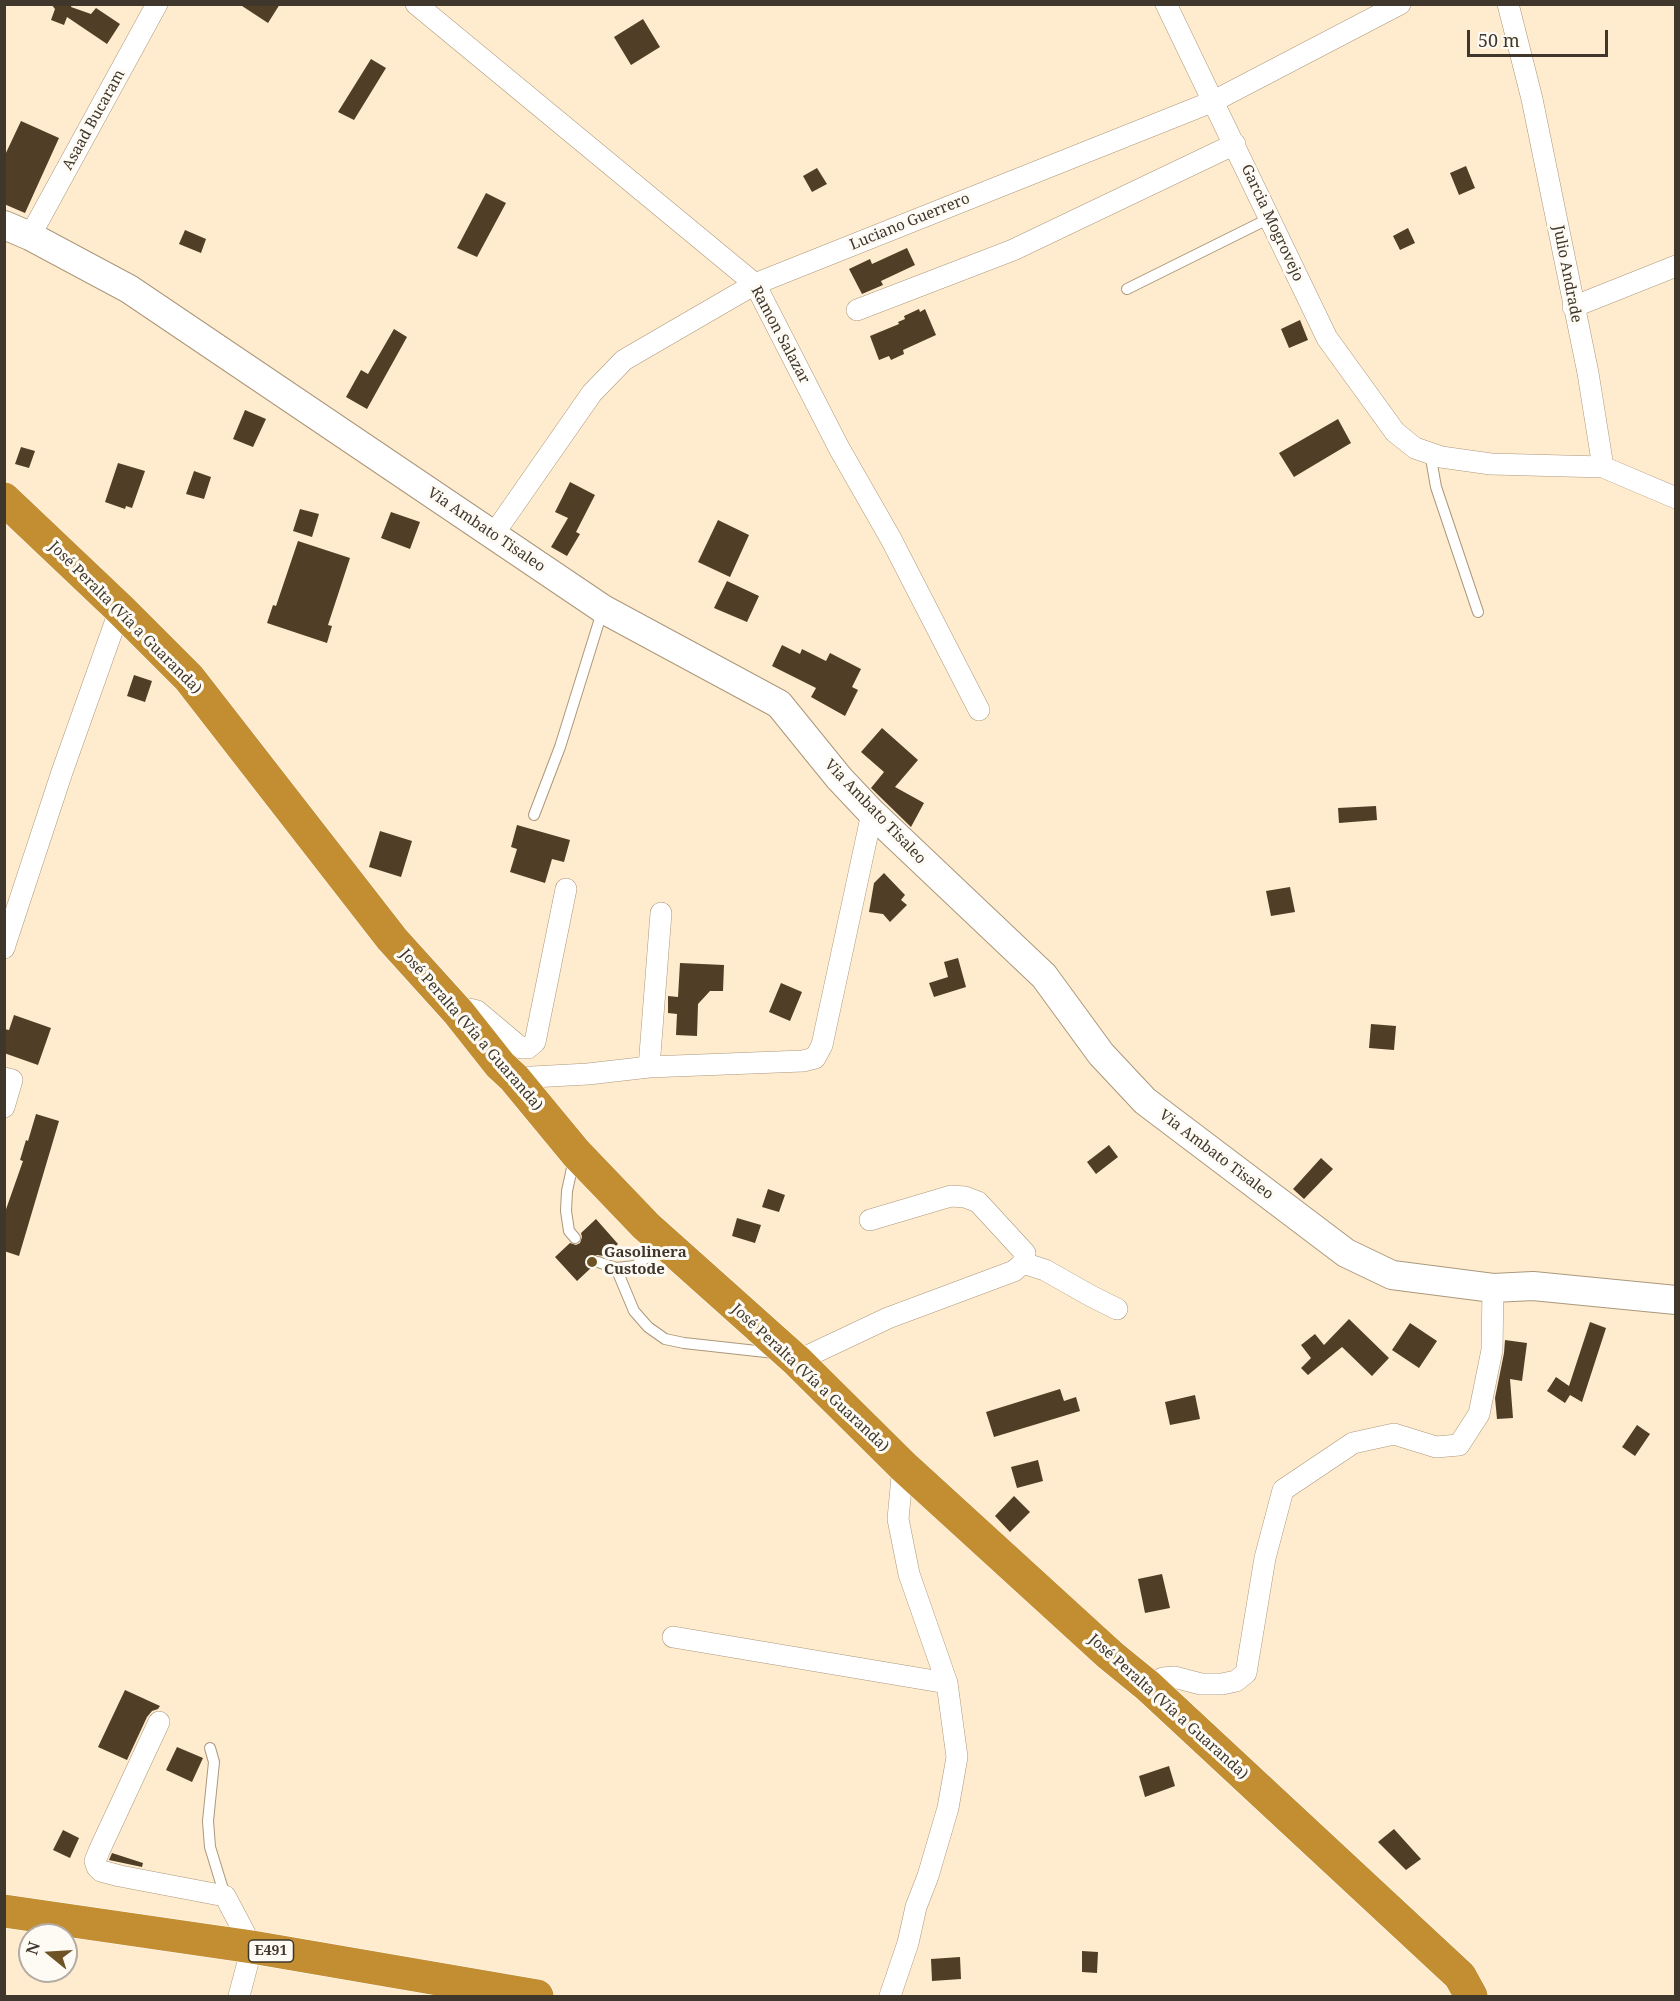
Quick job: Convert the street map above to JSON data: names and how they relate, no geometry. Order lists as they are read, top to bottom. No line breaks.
{"streets":{"highway":["José Peralta (Vía a Guaranda)","E491"],"main road":["Via Ambato Tisaleo"],"street":["Asaad Bucaram","Luciano Guerrero","Garcia Mogrovejo","Julio Andrade","Ramon Salazar"]},"crossings":[["Asaad Bucaram","Via Ambato Tisaleo"],["Luciano Guerrero","Garcia Mogrovejo"],["Luciano Guerrero","Ramon Salazar"],["Luciano Guerrero","Via Ambato Tisaleo"],["Garcia Mogrovejo","Julio Andrade"]],"places":["Gasolinera Custode"],"scale_bar":"50 m","north":"left"}
